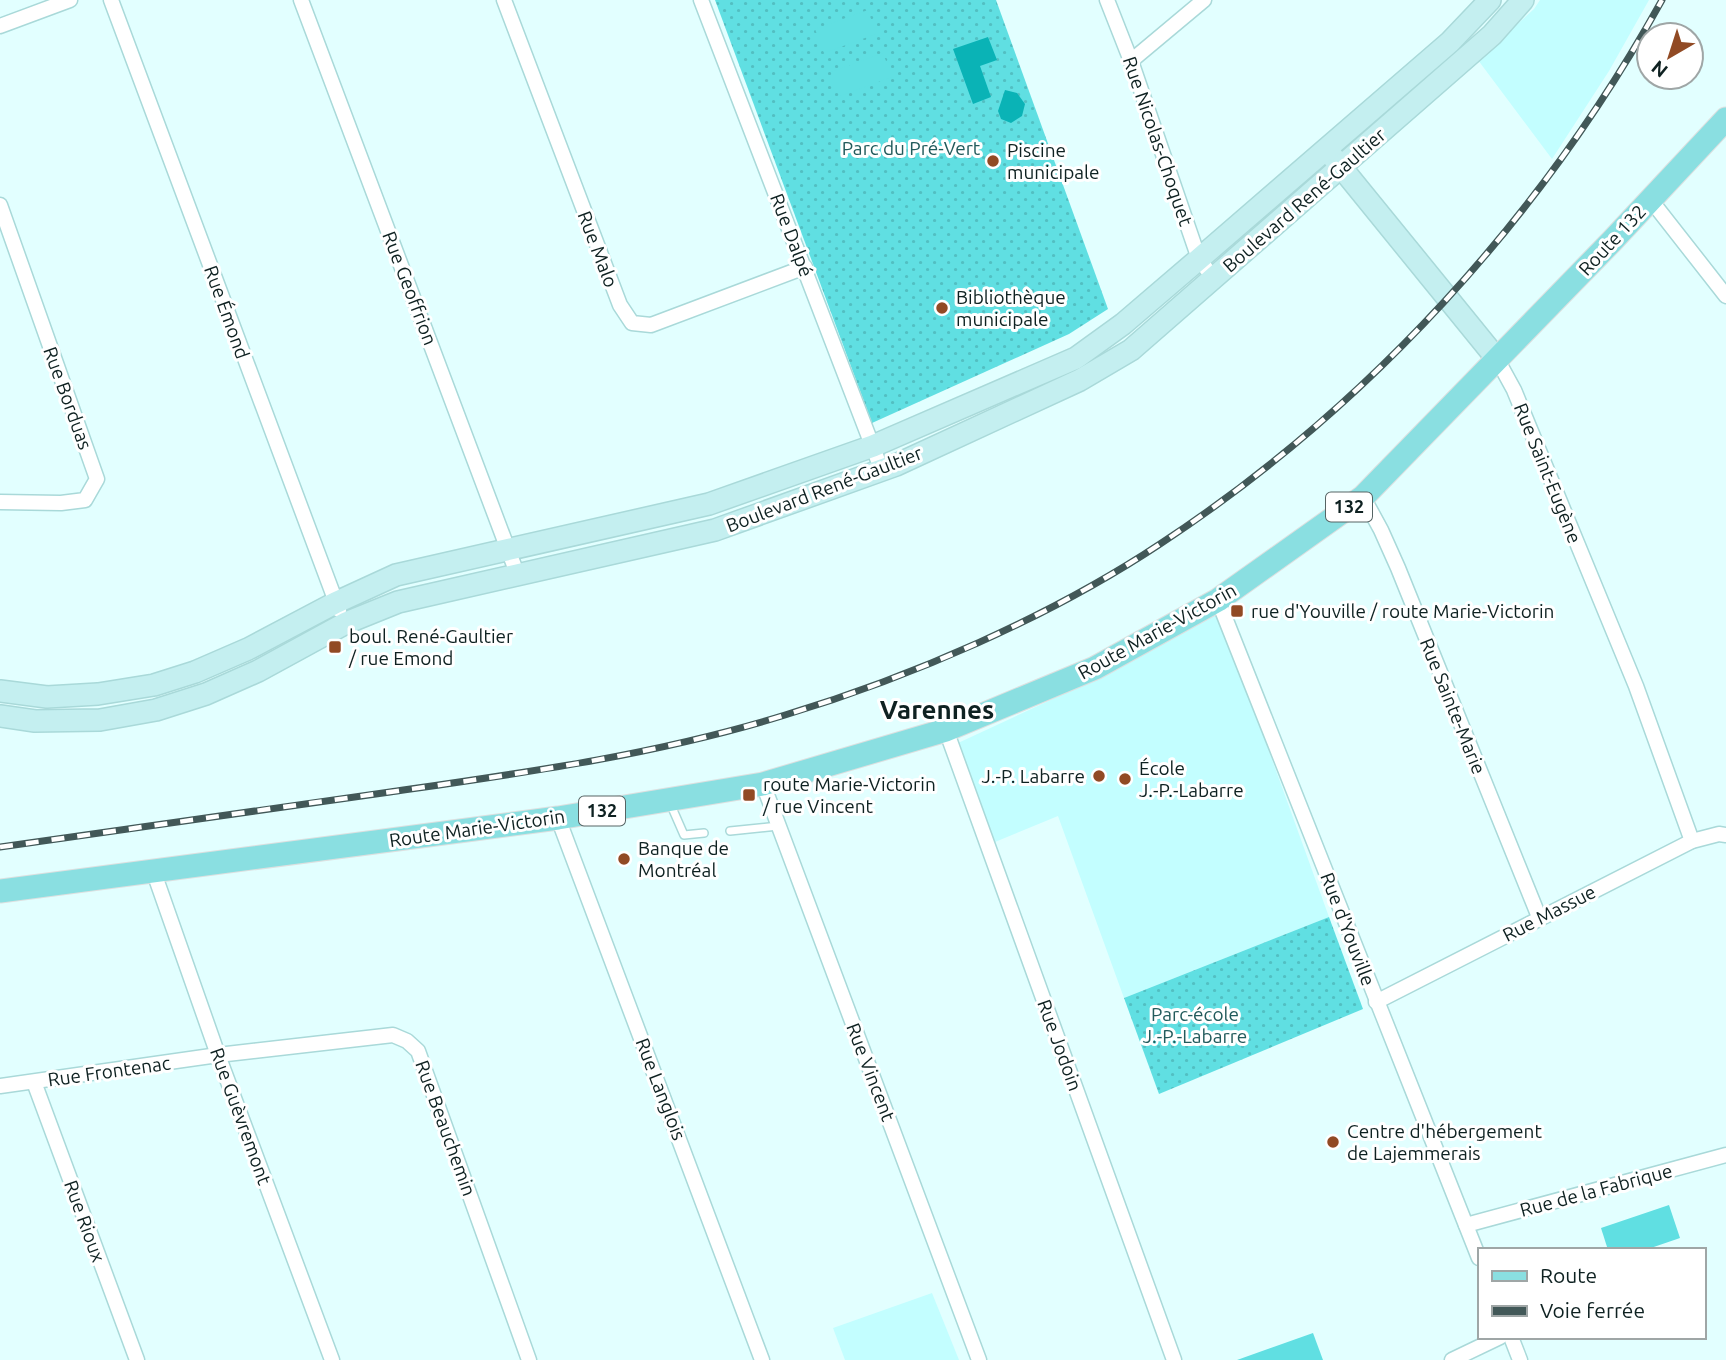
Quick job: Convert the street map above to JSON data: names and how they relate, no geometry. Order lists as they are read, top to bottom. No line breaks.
{"streets":{"main road":["Route 132","132","Route Marie-Victorin"],"street":["Rue Nicolas-Choquet","Boulevard René-Gaultier","Rue Dalpé","Rue Malo","Rue Geoffrion","Rue Émond","Rue Borduas","Rue Saint-Eugène","Rue Sainte-Marie","Rue Massue","Rue d'Youville","Rue Jodoin","Rue Frontenac","Rue Vincent","Rue Langlois","Rue Guèvremont","Rue Beauchemin","Rue de la Fabrique","Rue Rioux"]},"crossings":[["Rue Nicolas-Choquet","Boulevard René-Gaultier"],["Boulevard René-Gaultier","Rue Dalpé"],["Boulevard René-Gaultier","Rue Geoffrion"],["Boulevard René-Gaultier","Rue Émond"],["Boulevard René-Gaultier","Rue Saint-Eugène"],["Rue Dalpé","Rue Malo"],["Route 132","Rue Saint-Eugène"],["Route 132","Route Marie-Victorin"],["Rue Saint-Eugène","Route Marie-Victorin"],["Rue Saint-Eugène","Rue Massue"],["Route Marie-Victorin","Rue Sainte-Marie"],["Route Marie-Victorin","Rue d'Youville"],["Route Marie-Victorin","Rue Jodoin"],["Route Marie-Victorin","Rue Vincent"],["Route Marie-Victorin","Rue Langlois"],["Route Marie-Victorin","Rue Guèvremont"],["Rue Sainte-Marie","Rue Massue"],["Rue Massue","Rue d'Youville"],["Rue d'Youville","Rue de la Fabrique"],["Rue Frontenac","Rue Guèvremont"],["Rue Frontenac","Rue Beauchemin"],["Rue Frontenac","Rue Rioux"],["Rue Guèvremont","Rue Beauchemin"]],"districts":["Varennes"],"parks":["Parc du Pré-Vert","Parc-école J.-P.-Labarre"],"places":{"other":["Piscine municipale","Bibliothèque municipale","J.-P. Labarre","École J.-P.-Labarre","Banque de Montréal","Centre d'hébergement de Lajemmerais"],"transit":["rue d'Youville / route Marie-Victorin","boul. René-Gaultier / rue Emond","route Marie-Victorin / rue Vincent"]},"legend":["Route","Voie ferrée"],"north":"bottom left"}
